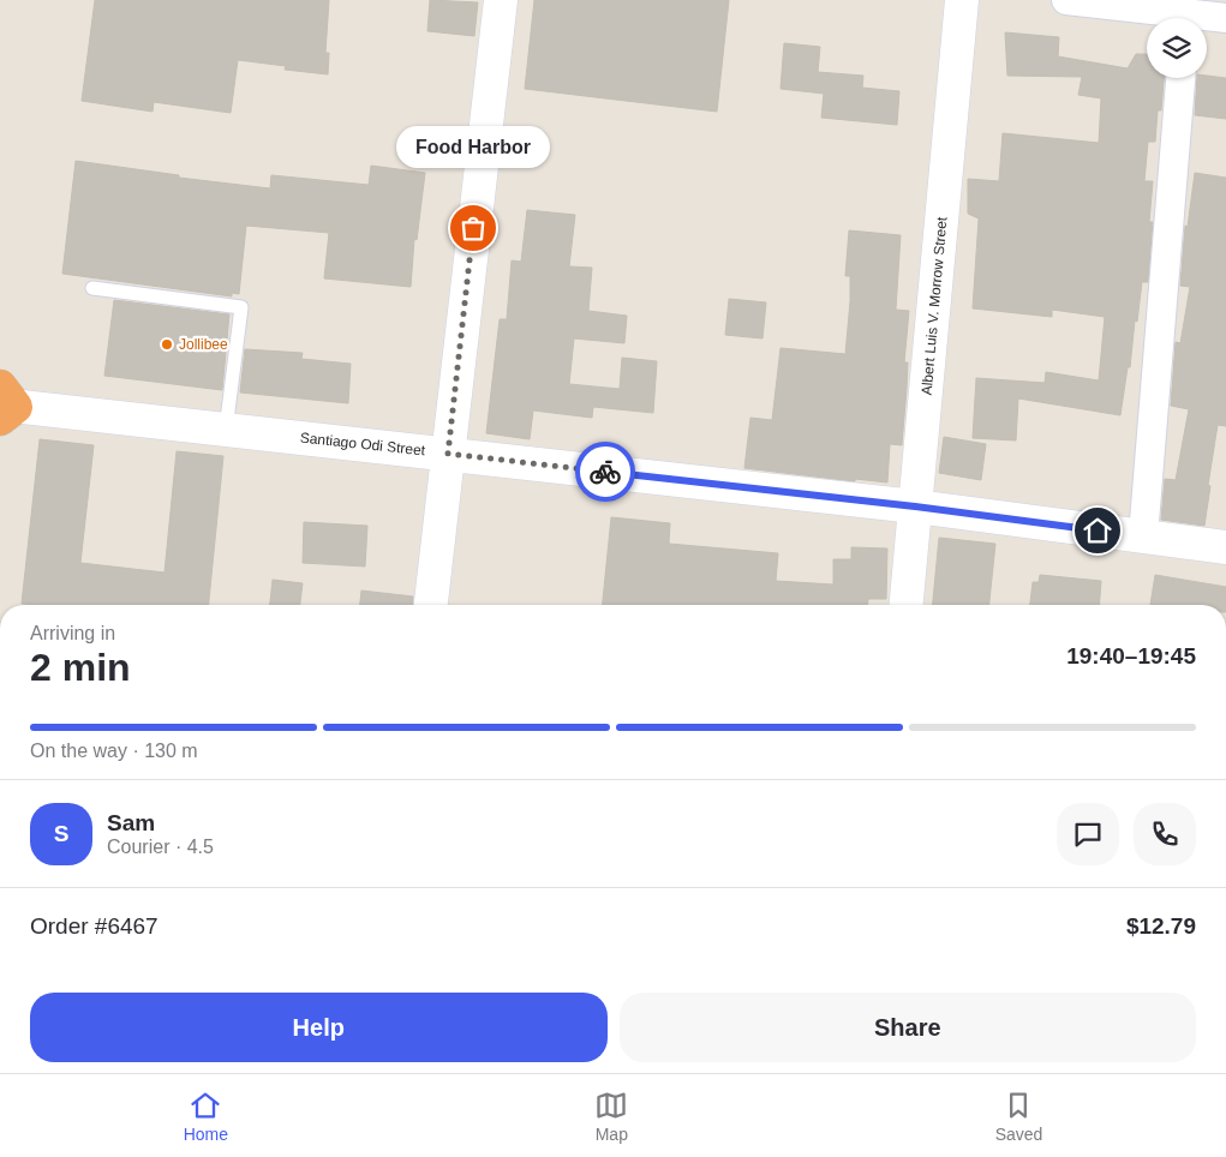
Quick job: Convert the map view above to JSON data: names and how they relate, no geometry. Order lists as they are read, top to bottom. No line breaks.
{"streets":{"street":["Albert Luis V. Morrow Street","Santiago Odi Street"]},"crossings":[["Albert Luis V. Morrow Street","Santiago Odi Street"]],"places":["Food Harbor","Jollibee"],"page":{"bubble":"Food Harbor","heading":["2 min","Arriving in","19:40–19:45"],"panel":["Sam","Courier · 4.5","Order #6467","$12.79"],"bar":"On the way · 130 m","round":"S","buttons":["Help","Share"],"tabs":["Home","Map","Saved"]}}
